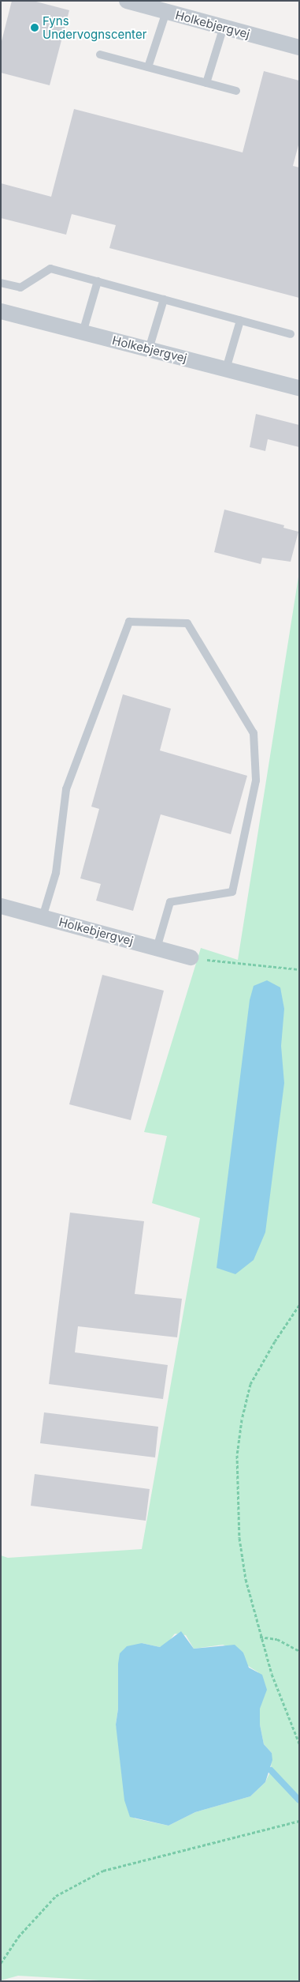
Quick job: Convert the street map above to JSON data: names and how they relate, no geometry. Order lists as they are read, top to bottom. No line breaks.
{"streets":{"street":["Holkebjergvej"]},"places":["Fyns Undervognscenter"]}
